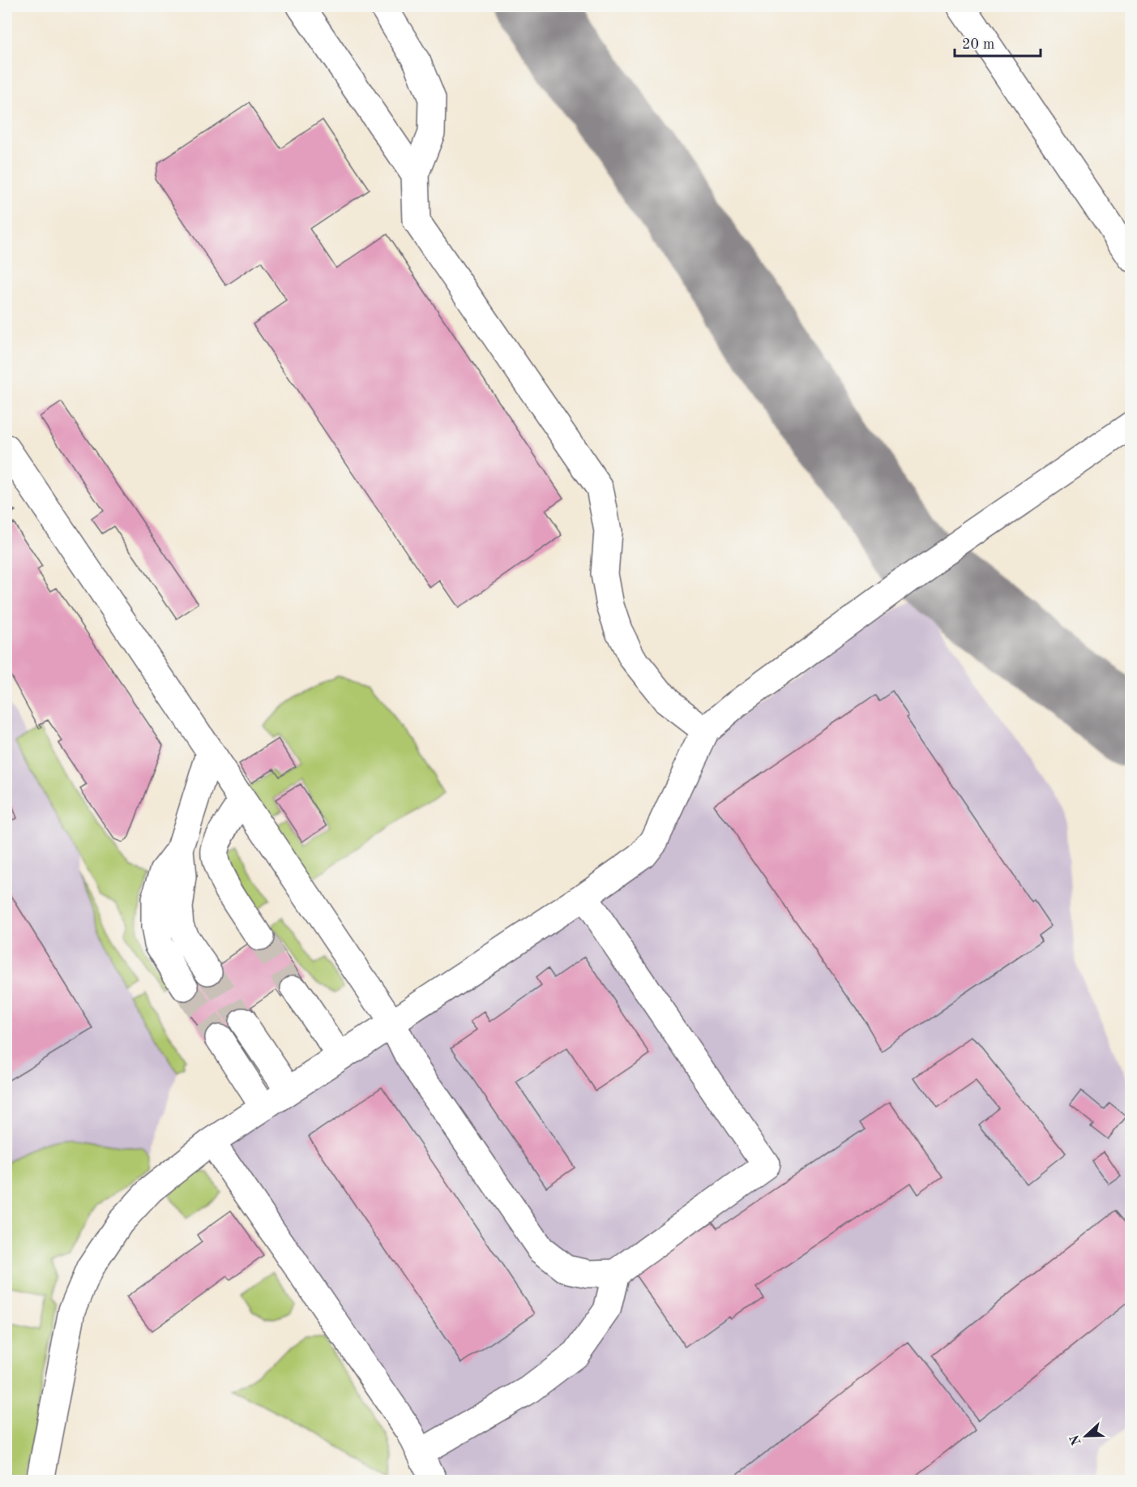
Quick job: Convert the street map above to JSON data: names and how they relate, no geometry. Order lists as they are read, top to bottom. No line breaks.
{"scale_bar":"20 m","north":"left"}
